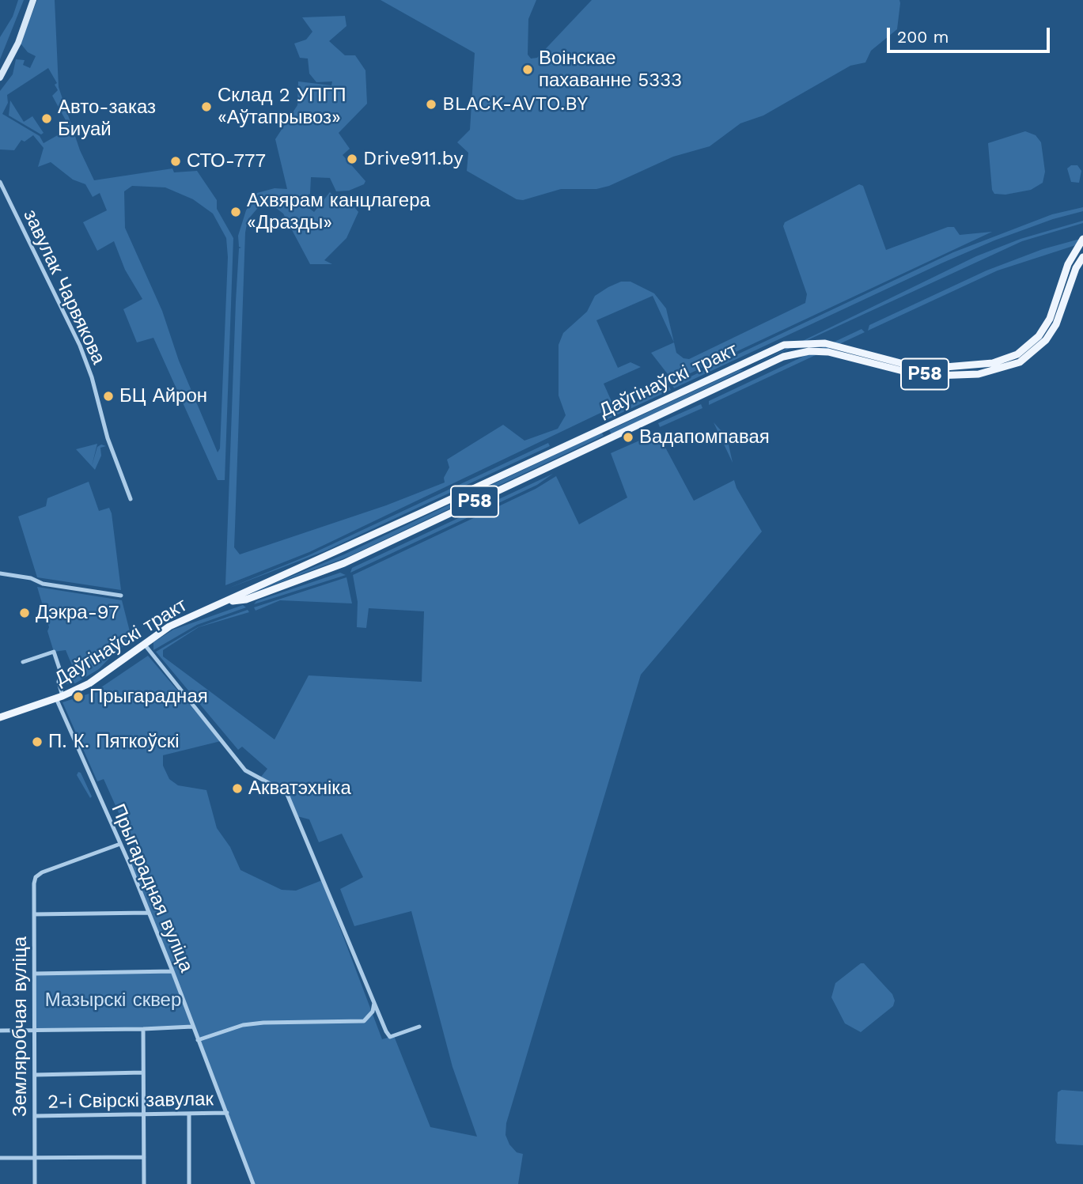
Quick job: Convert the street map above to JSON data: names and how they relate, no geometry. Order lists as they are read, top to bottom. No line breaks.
{"streets":{"main road":["Р58","Даўгінаўскі тракт"],"street":["завулак Чарвякова","Прыгарадная вуліца","Земляробчая вуліца","2-і Свірскі завулак"]},"crossings":[["Даўгінаўскі тракт","Прыгарадная вуліца"],["Прыгарадная вуліца","Земляробчая вуліца"],["Прыгарадная вуліца","2-і Свірскі завулак"],["Земляробчая вуліца","2-і Свірскі завулак"]],"parks":["Мазырскі сквер"],"places":["Воінскае пахаванне 5333","BLACK-AVTO.BY","Склад 2 УПГП «Аўтапрывоз»","Авто-заказ Биуай","Drive911.by","СТО-777","Ахвярам канцлагера «Дразды»","БЦ Айрон","Вадапомпавая","Дэкра-97","Прыгарадная","П. К. Пяткоўскі","Акватэхніка"],"scale_bar":"200 m"}
